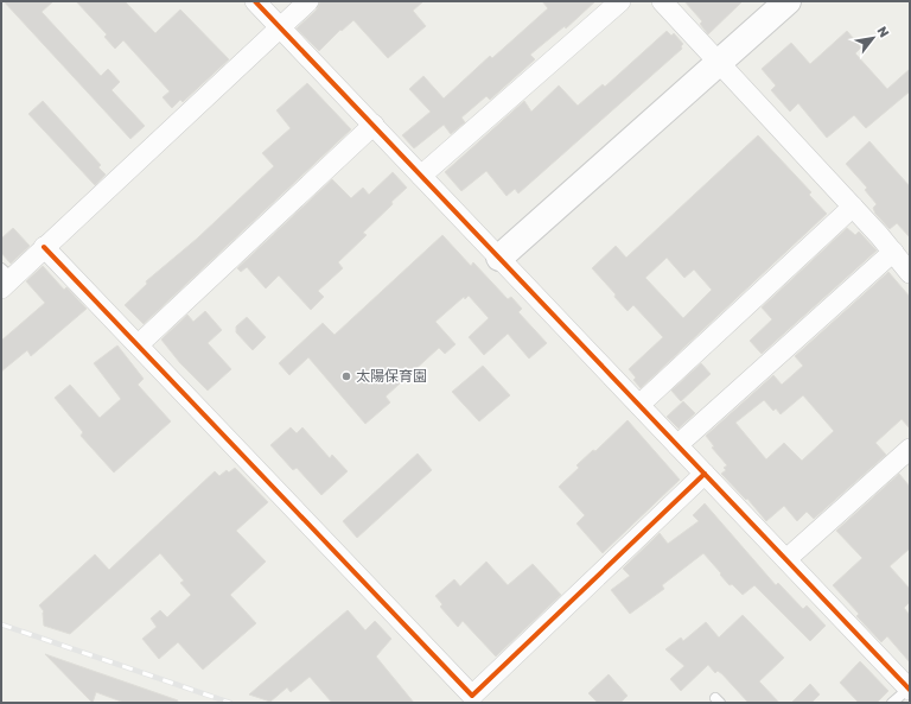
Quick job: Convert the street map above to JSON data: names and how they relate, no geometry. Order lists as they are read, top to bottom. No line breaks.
{"places":["太陽保育園"],"north":"top right"}
